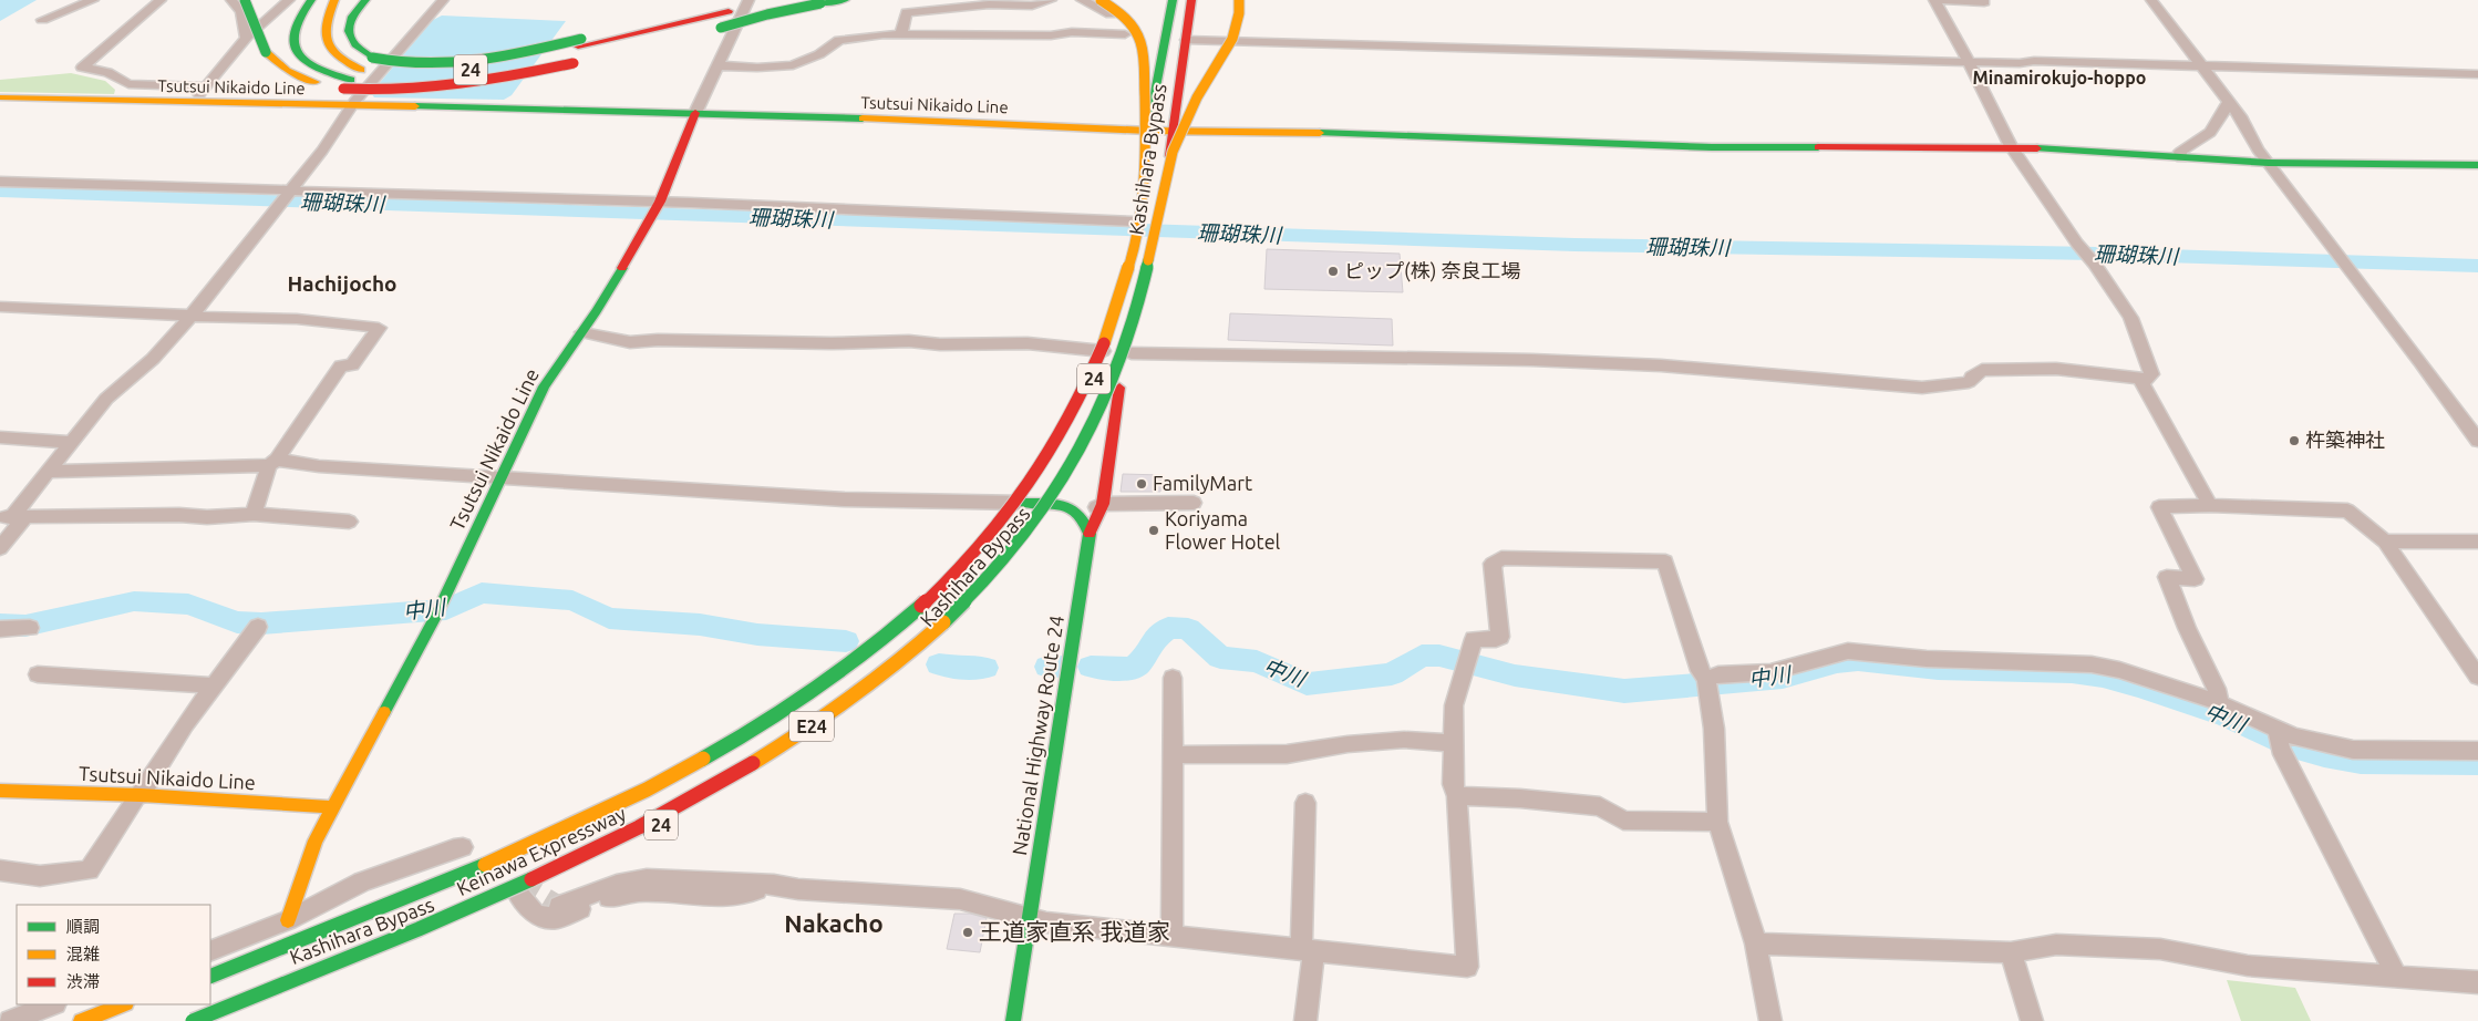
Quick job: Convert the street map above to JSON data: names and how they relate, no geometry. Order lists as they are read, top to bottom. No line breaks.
{"streets":{"main road":["24","Tsutsui Nikaido Line","Kashihara Bypass","E24","National Highway Route 24","Keinawa Expressway"]},"crossings":[["24","Kashihara Bypass"],["24","National Highway Route 24"],["Tsutsui Nikaido Line","Kashihara Bypass"]],"districts":["Minamirokujo-hoppo","Hachijocho","Nakacho"],"water":["珊瑚珠川","中川"],"places":["ピップ(株) 奈良工場","杵築神社","FamilyMart","Koriyama Flower Hotel","王道家直系 我道家"],"legend":["順調","混雑","渋滞"]}
